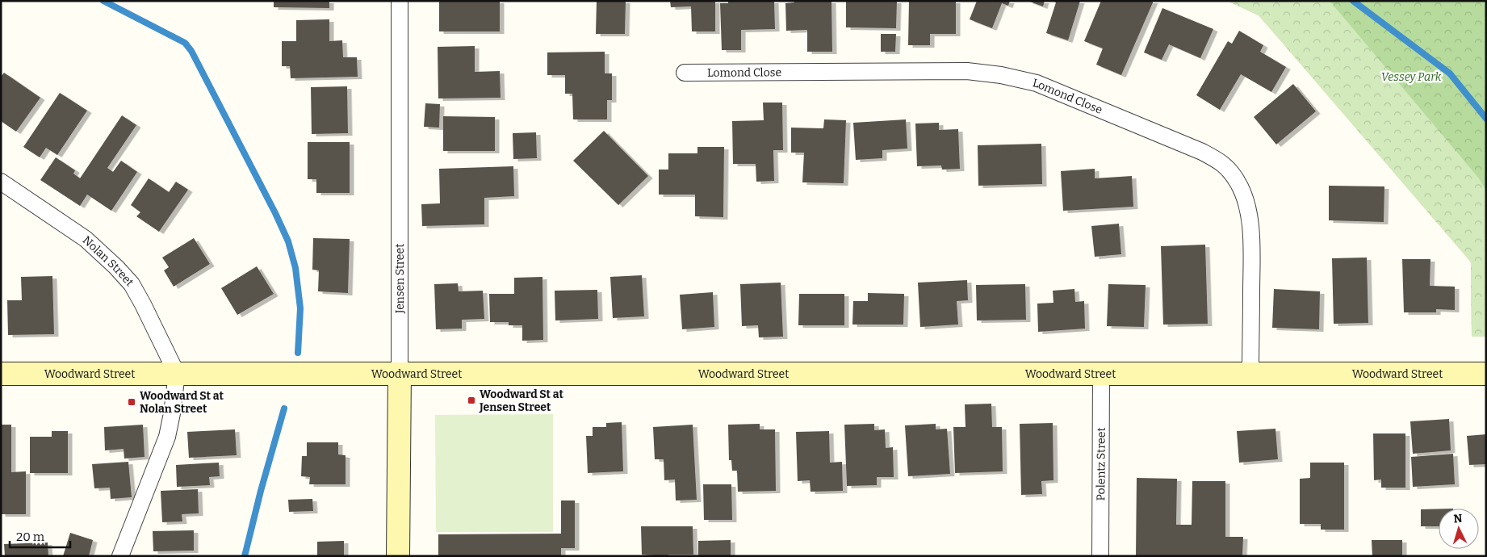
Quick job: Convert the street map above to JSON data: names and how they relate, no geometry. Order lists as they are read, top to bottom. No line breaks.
{"streets":{"street":["Lomond Close","Nolan Street","Jensen Street","Woodward Street","Polentz Street"]},"crossings":[["Lomond Close","Woodward Street"],["Nolan Street","Woodward Street"],["Jensen Street","Woodward Street"],["Woodward Street","Polentz Street"]],"parks":["Vessey Park"],"places":{"transit":["Woodward St at Jensen Street","Woodward St at Nolan Street"]},"scale_bar":"20 m","north":"top"}
